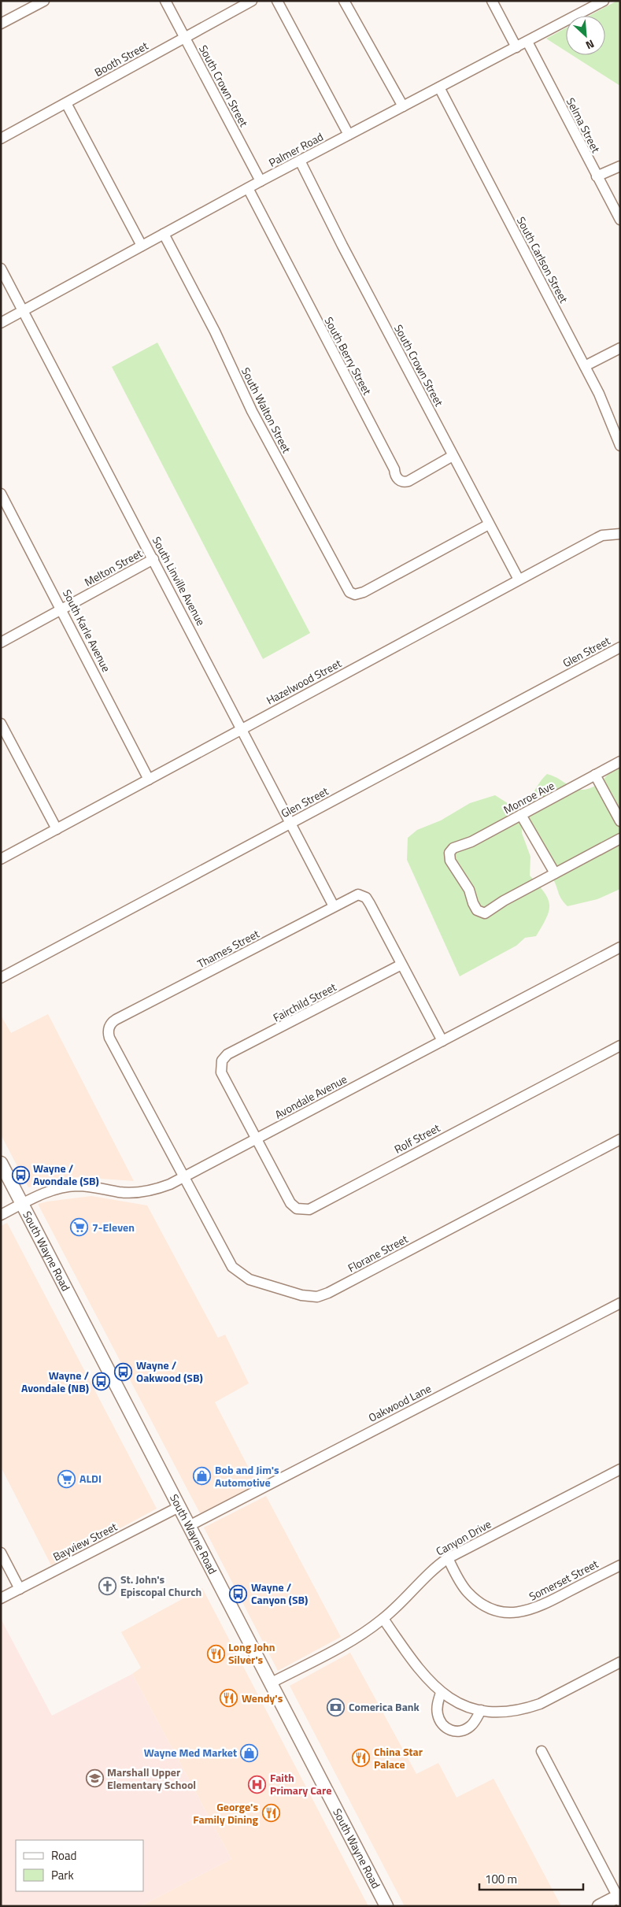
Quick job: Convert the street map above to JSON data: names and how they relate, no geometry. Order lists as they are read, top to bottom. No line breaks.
{"streets":{"main road":["South Wayne Road"],"street":["Booth Street","South Crown Street","Selma Street","Palmer Road","South Carlson Street","South Berry Street","South Walton Street","Melton Street","South Linville Avenue","South Karle Avenue","Glen Street","Hazelwood Street","Monroe Ave","Thames Street","Fairchild Street","Avondale Avenue","Rolf Street","Florane Street","Oakwood Lane","Canyon Drive","Bayview Street","Somerset Street"]},"crossings":[["Booth Street","South Crown Street"],["South Crown Street","Palmer Road"],["South Crown Street","South Berry Street"],["South Crown Street","South Walton Street"],["South Crown Street","Hazelwood Street"],["Selma Street","Palmer Road"],["Palmer Road","South Carlson Street"],["Palmer Road","South Berry Street"],["Palmer Road","South Walton Street"],["Palmer Road","South Linville Avenue"],["Melton Street","South Linville Avenue"],["Melton Street","South Karle Avenue"],["South Linville Avenue","Glen Street"],["South Linville Avenue","Hazelwood Street"],["South Linville Avenue","Thames Street"],["South Karle Avenue","Hazelwood Street"],["Thames Street","Fairchild Street"],["Thames Street","Avondale Avenue"],["Thames Street","Florane Street"],["Fairchild Street","Rolf Street"],["Avondale Avenue","Rolf Street"],["Avondale Avenue","South Wayne Road"],["Avondale Avenue","Florane Street"],["South Wayne Road","Oakwood Lane"],["South Wayne Road","Canyon Drive"],["South Wayne Road","Bayview Street"],["Canyon Drive","Somerset Street"]],"places":{"bus stop":["Wayne / Avondale (SB)","Wayne / Oakwood (SB)","Wayne / Avondale (NB)","Wayne / Canyon (SB)"],"supermarket":["7-Eleven","ALDI"],"shop":["Bob and Jim's Automotive","Wayne Med Market"],"church":["St. John's Episcopal Church"],"restaurant":["Long John Silver's","Wendy's","China Star Palace","George's Family Dining"],"bank":["Comerica Bank"],"school or university":["Marshall Upper Elementary School"],"hospital":["Faith Primary Care"]},"legend":["Road","Park"],"scale_bar":"100 m","north":"bottom right"}
